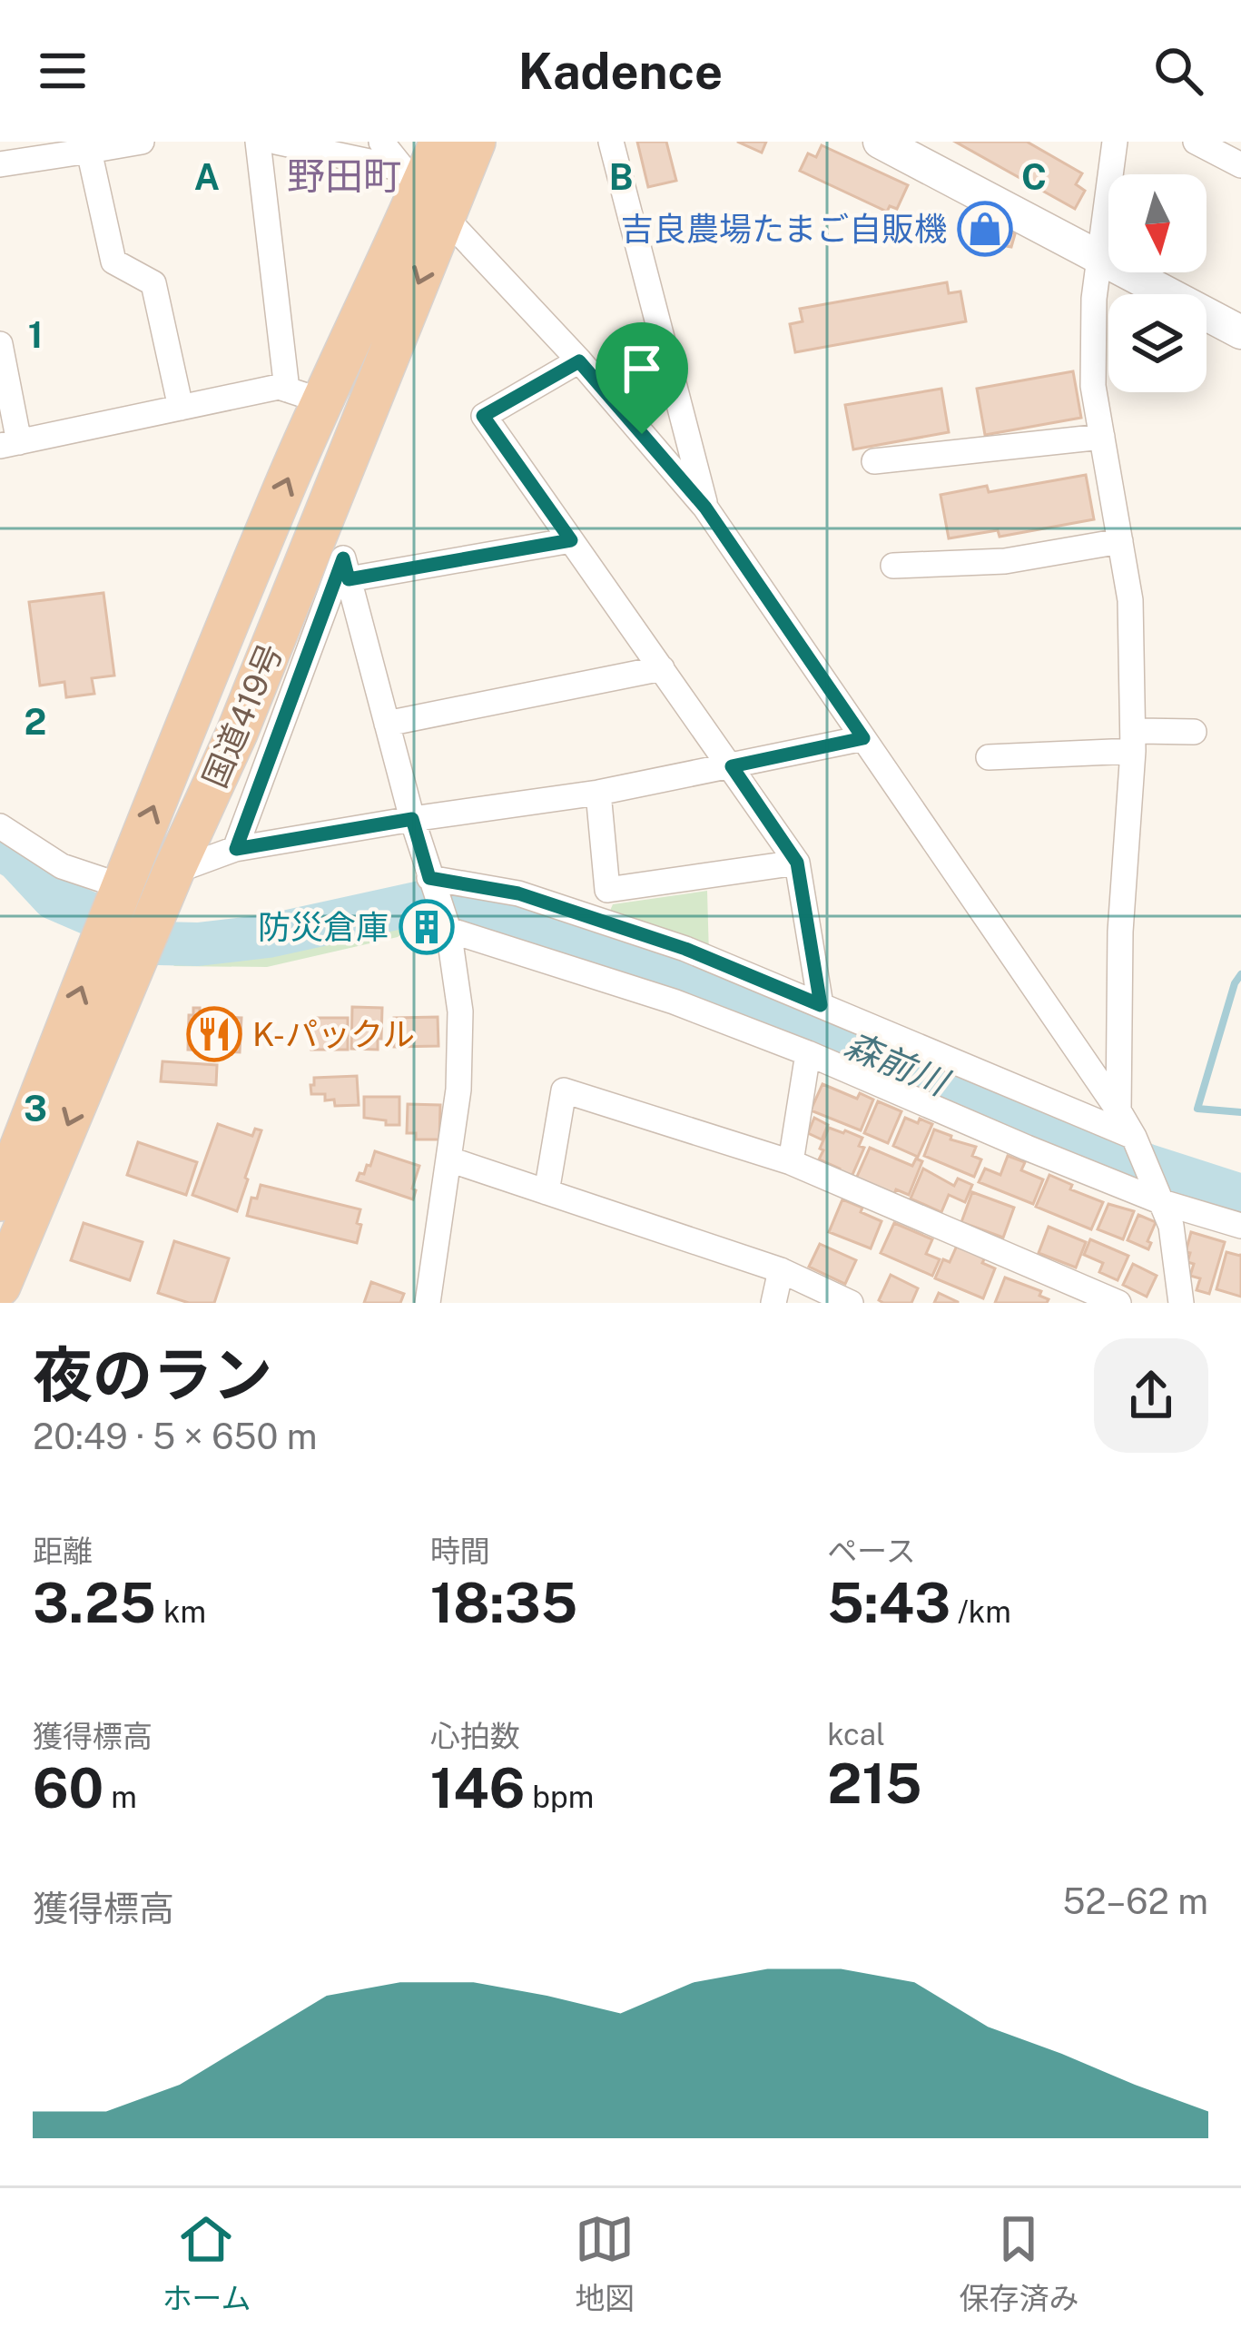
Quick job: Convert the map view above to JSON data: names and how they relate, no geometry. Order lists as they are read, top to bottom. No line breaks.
{"streets":{"highway":["国道419号"]},"districts":["野田町"],"water":["森前川"],"places":{"shop":["吉良農場たまご自販機"],"building":["防災倉庫"],"restaurant":["K-パックル"]},"north":"bottom","page":{"header":"Kadence","heading":["夜のラン","20:49 · 5 × 650 m"],"stats":[["距離","3.25 km"],["時間","18:35"],["ペース","5:43 /km"],["獲得標高","60 m"],["心拍数","146 bpm"],["kcal","215"]],"chart":["獲得標高","52–62 m"],"tabs":["ホーム","地図","保存済み"]},"grid":{"columns":["A","B","C"],"rows":["1","2","3"]}}
